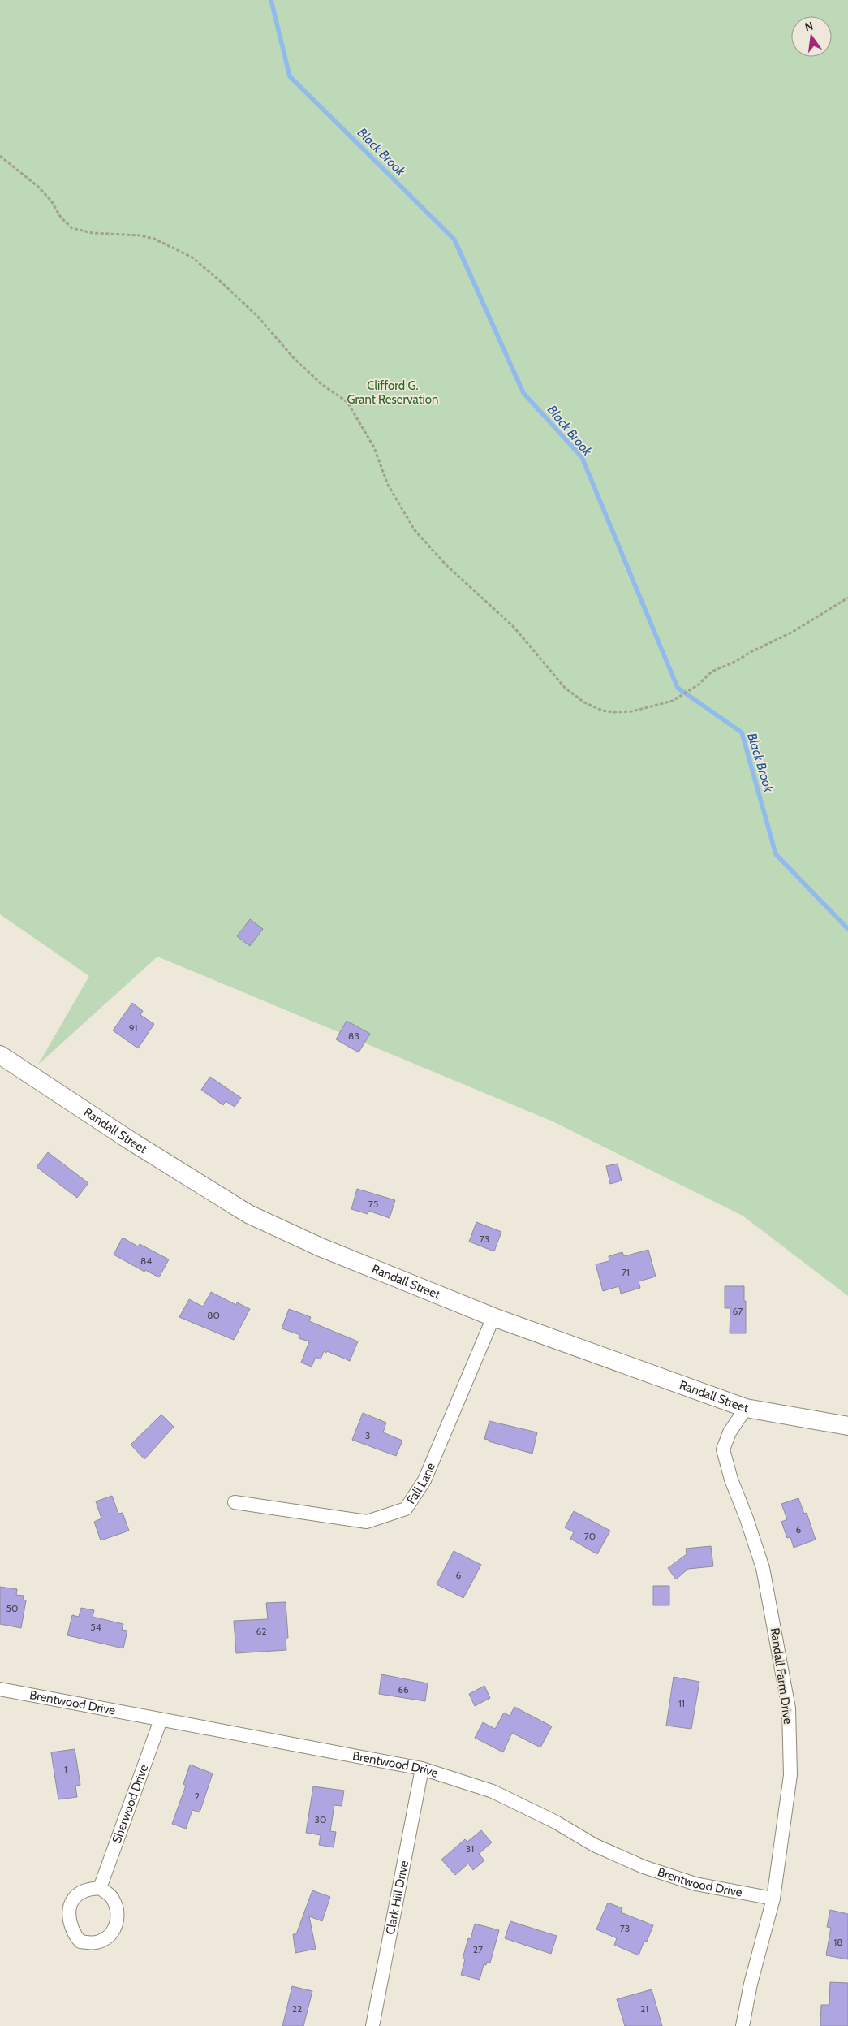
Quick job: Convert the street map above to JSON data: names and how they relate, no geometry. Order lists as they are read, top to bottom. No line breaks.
{"streets":{"street":["Randall Street","Fall Lane","Randall Farm Drive","Brentwood Drive","Sherwood Drive","Clark Hill Drive"]},"crossings":[["Randall Street","Fall Lane"],["Randall Street","Randall Farm Drive"],["Randall Farm Drive","Brentwood Drive"],["Brentwood Drive","Sherwood Drive"],["Brentwood Drive","Clark Hill Drive"]],"water":["Black Brook"],"parks":["Clifford G. Grant Reservation"],"house_numbers":["91","83","75","73","84","71","67","80","3","6","70","6","50","54","62","66","11","1","2","30","31","73","18","27","22","21"],"north":"top"}
